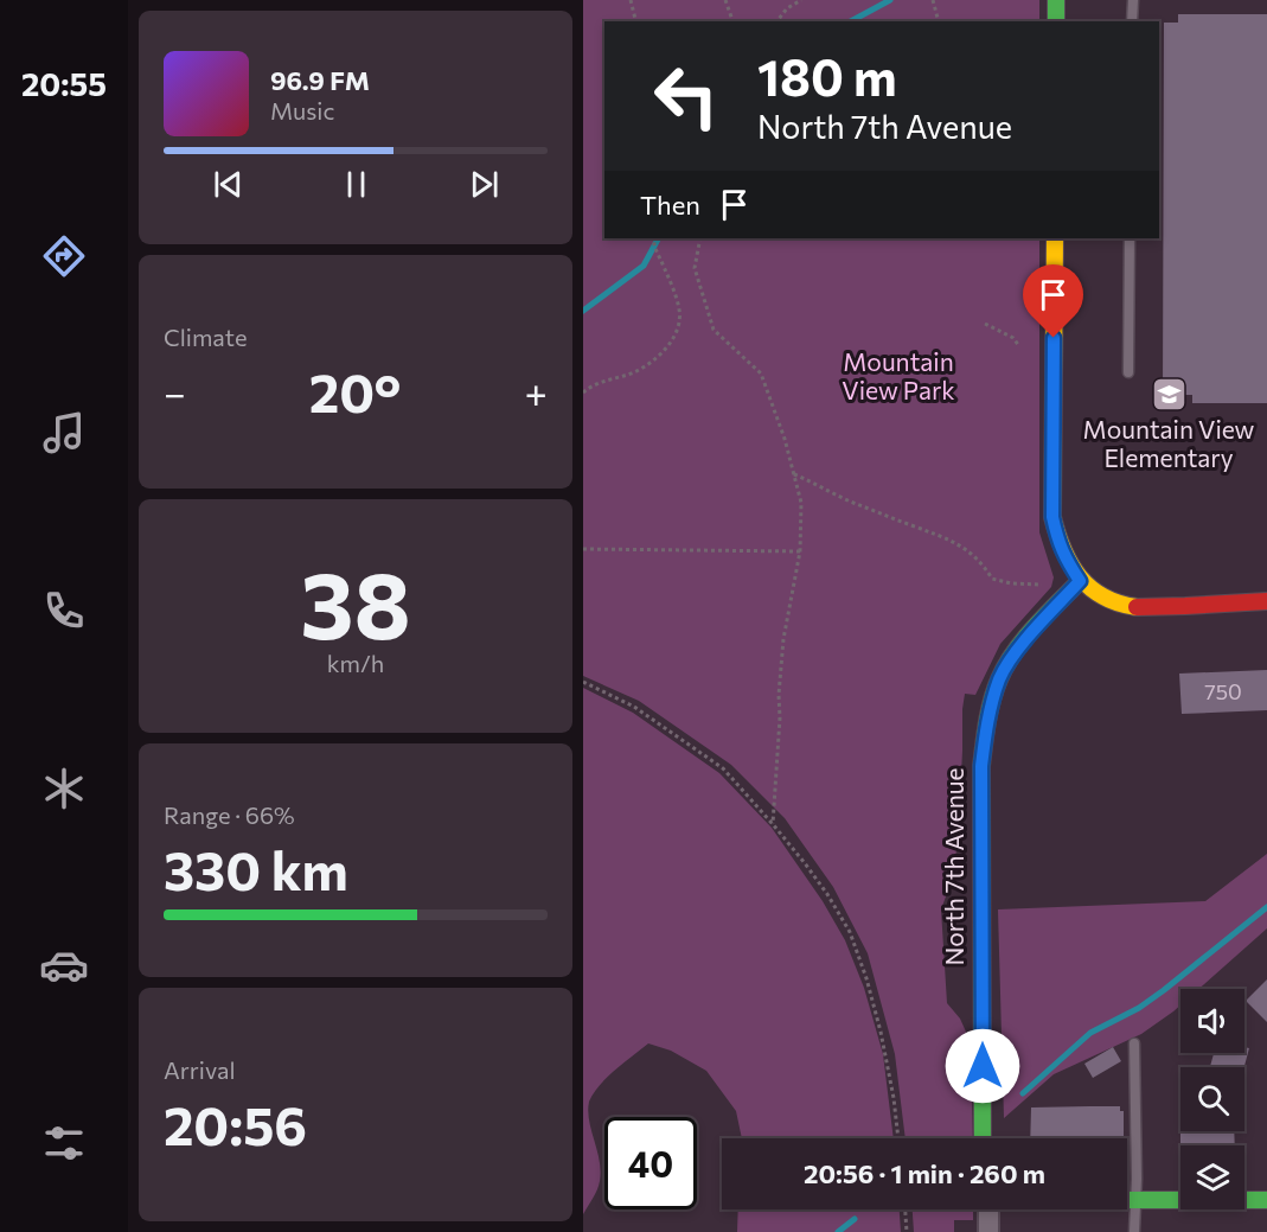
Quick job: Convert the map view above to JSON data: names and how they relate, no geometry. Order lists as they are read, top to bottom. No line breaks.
{"streets":{"street":["North 7th Avenue"]},"parks":["Mountain View Park"],"places":{"school or university":["Mountain View Elementary"]},"house_numbers":["750"],"page":{"tabs":"20:55","turn":["180 m","North 7th Avenue"],"song":["96.9 FM","Music"],"then":"Then","tile":["Climate",["38","km/h"],["Range · 66%","330 km"],["Arrival","20:56"]],"heat":["−","20°","+"],"limit":"40","trip":"20:56 · 1 min · 260 m"}}
